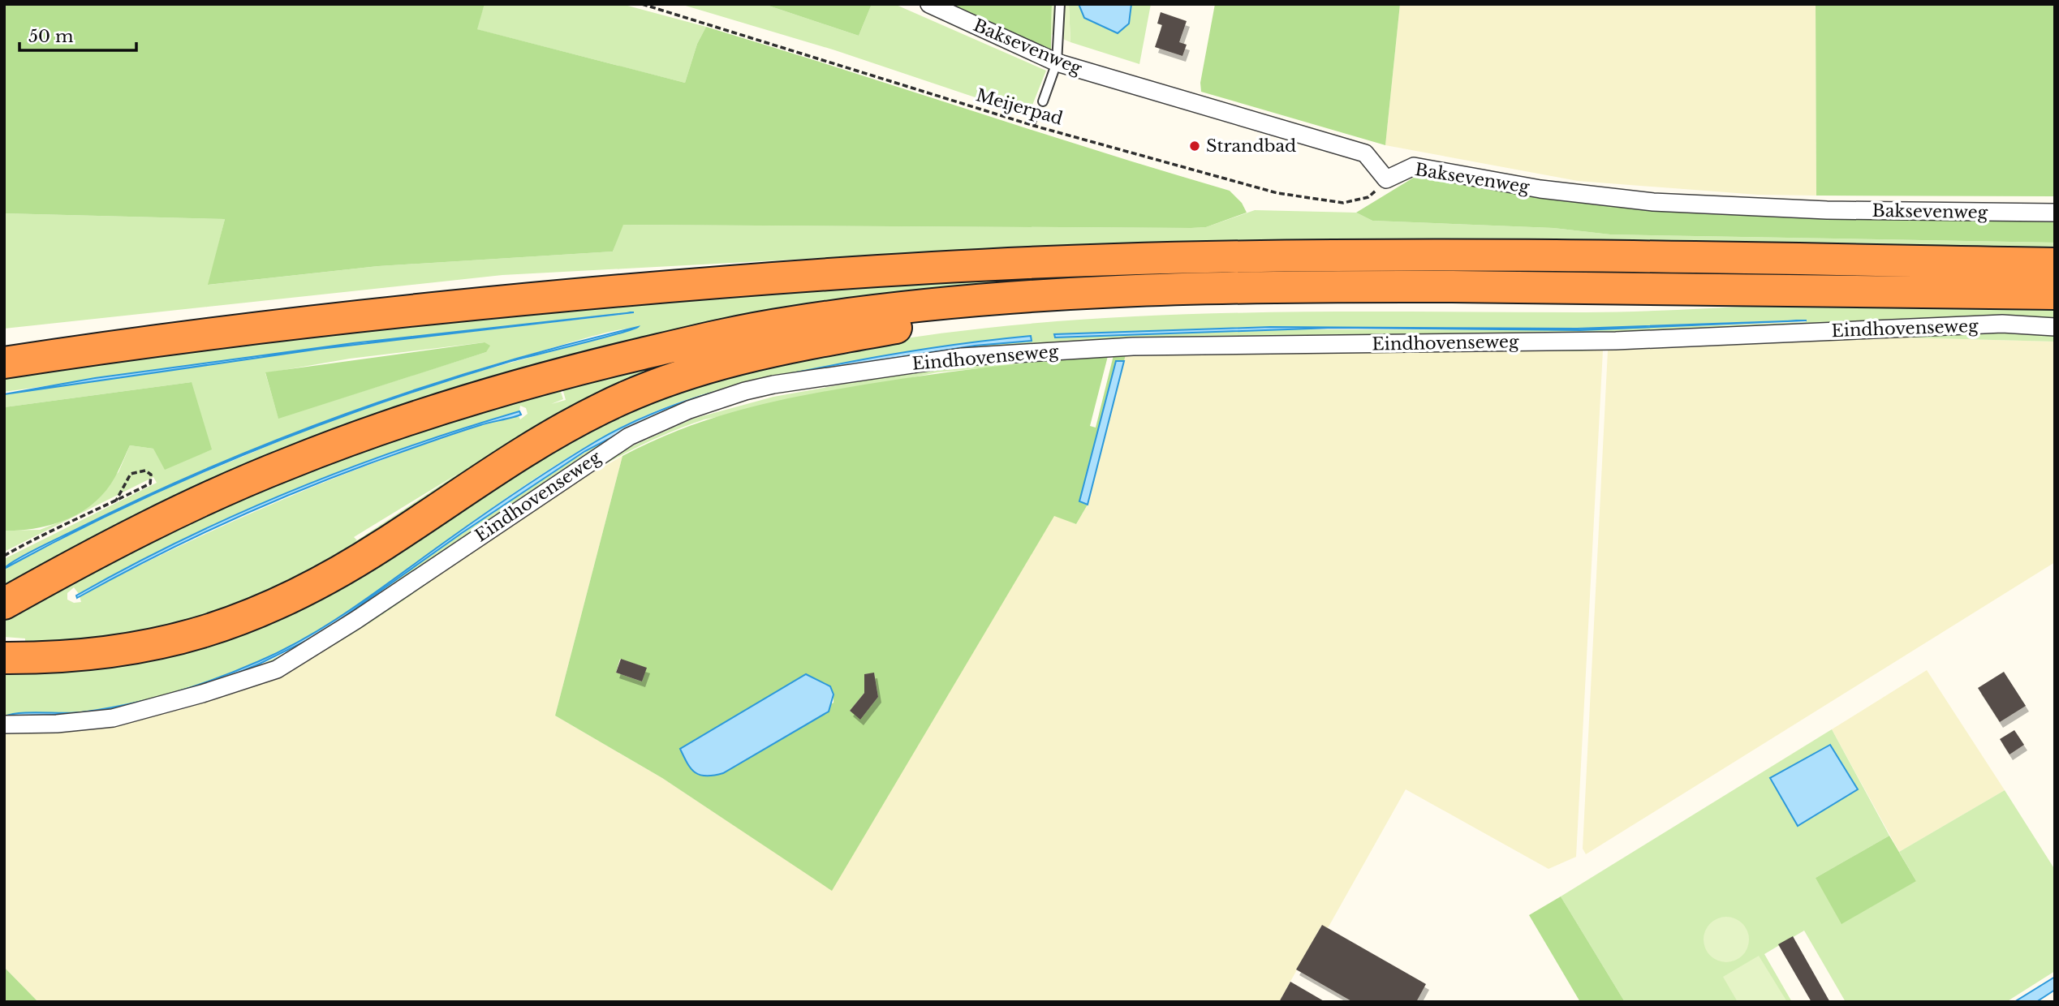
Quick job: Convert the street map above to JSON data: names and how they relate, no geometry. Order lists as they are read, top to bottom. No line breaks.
{"streets":{"street":["Baksevenweg","Eindhovenseweg"],"path":["Meijerpad"]},"crossings":[["Baksevenweg","Meijerpad"]],"places":["Strandbad"],"scale_bar":"50 m"}
